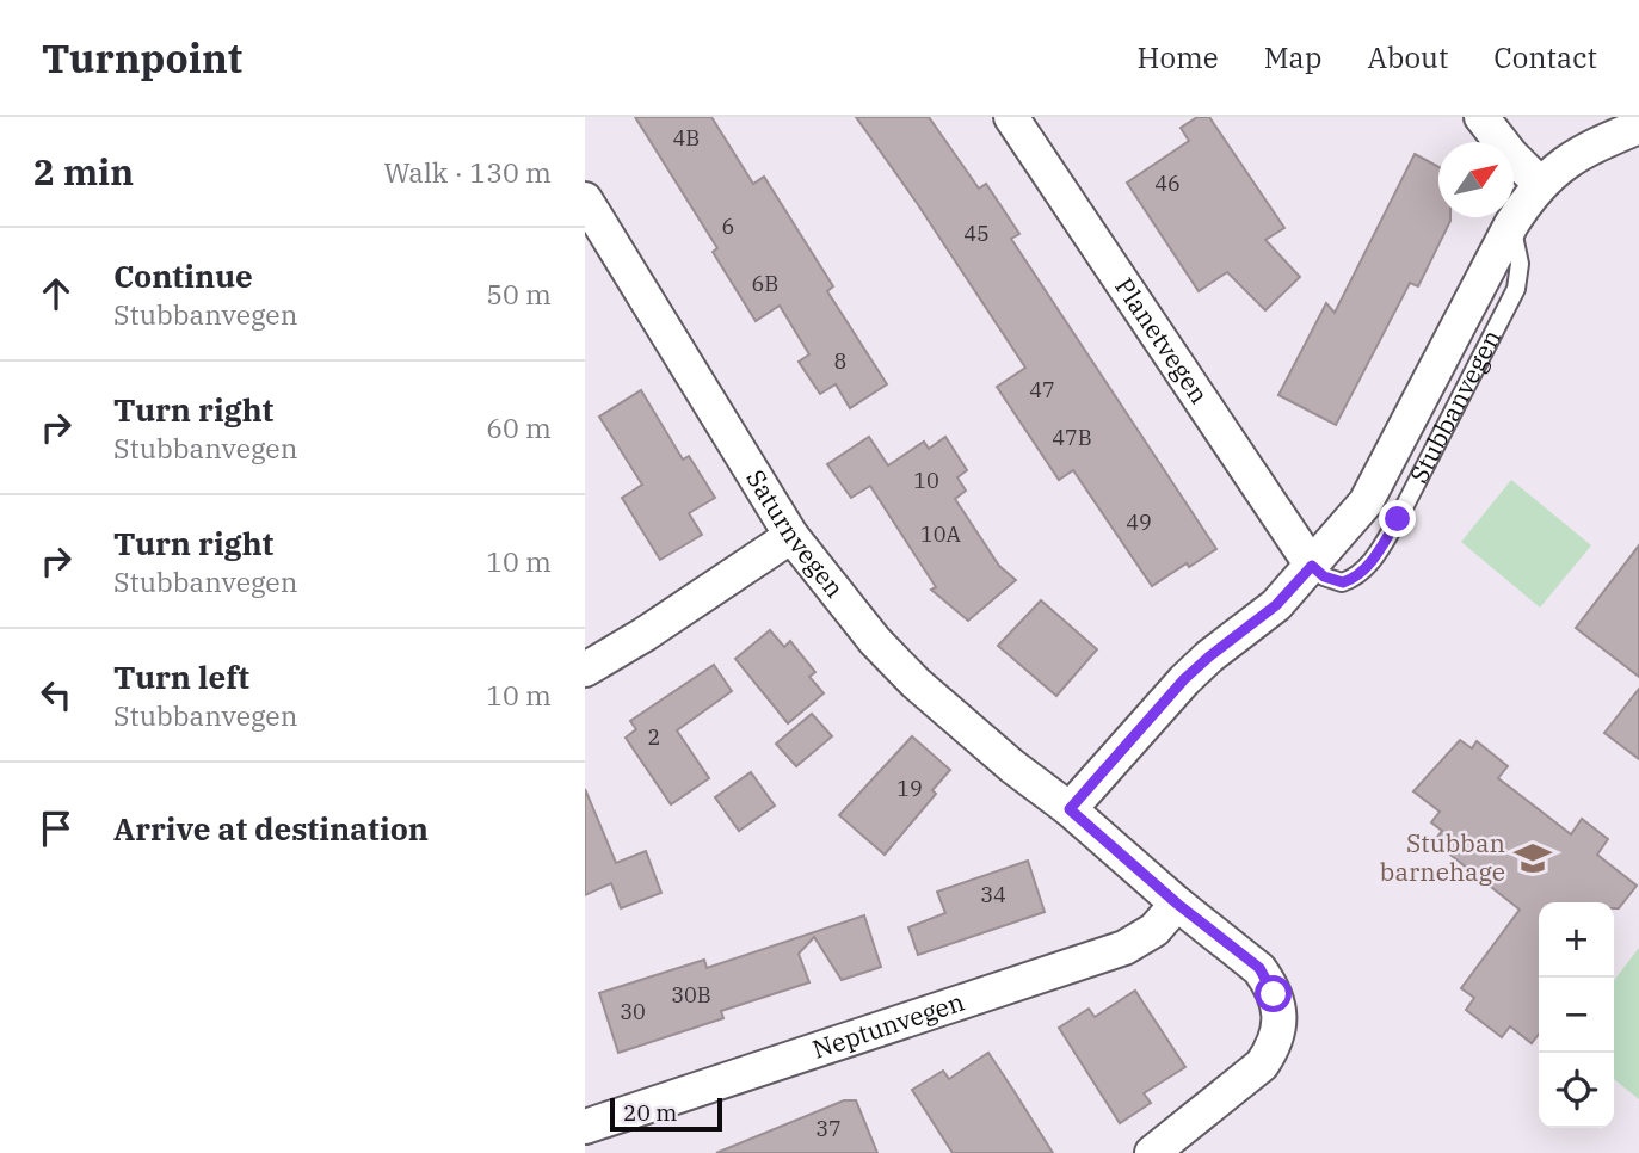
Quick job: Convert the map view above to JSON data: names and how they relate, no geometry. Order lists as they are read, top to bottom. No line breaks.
{"streets":{"street":["Planetvegen","Stubbanvegen","Saturnvegen","Neptunvegen"]},"crossings":[["Planetvegen","Stubbanvegen"],["Stubbanvegen","Saturnvegen"]],"places":{"school or university":["Stubban barnehage"]},"house_numbers":["4B","46","6","45","6B","8","47","47B","10","49","10A","2","19","34","30B","30","37"],"scale_bar":"20 m","north":"top right","page":{"header":"Turnpoint","nav":["Home","Map","About","Contact"],"heading":["2 min","Walk · 130 m"],"list":[["Continue","Stubbanvegen","50 m"],["Turn right","Stubbanvegen","60 m"],["Turn right","Stubbanvegen","10 m"],["Turn left","Stubbanvegen","10 m"],"Arrive at destination"],"map_buttons":["+","−"],"scale":"20 m"}}
